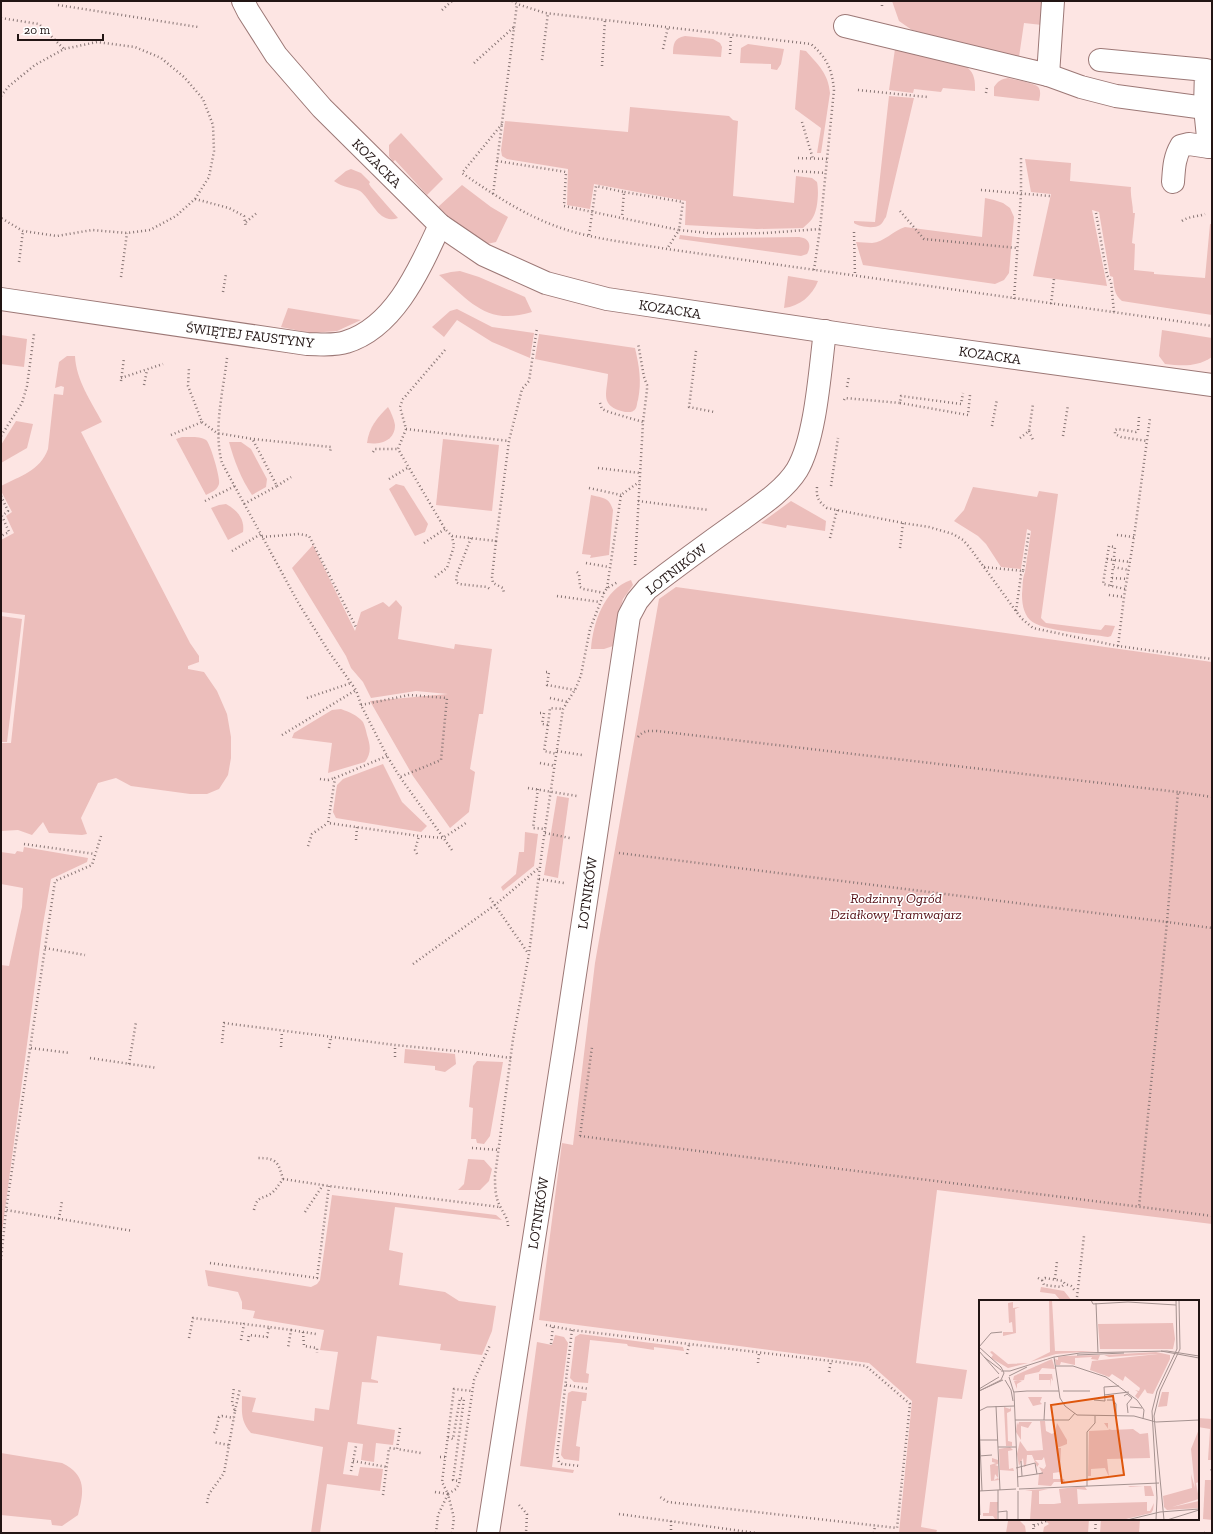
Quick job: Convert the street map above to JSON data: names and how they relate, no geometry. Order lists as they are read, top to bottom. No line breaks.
{"streets":{"street":["KOZACKA","ŚWIĘTEJ FAUSTYNY","LOTNIKÓW"]},"crossings":[["KOZACKA","ŚWIĘTEJ FAUSTYNY"],["KOZACKA","LOTNIKÓW"]],"parks":["Rodzinny Ogród Działkowy Tramwajarz"],"scale_bar":"20 m"}
